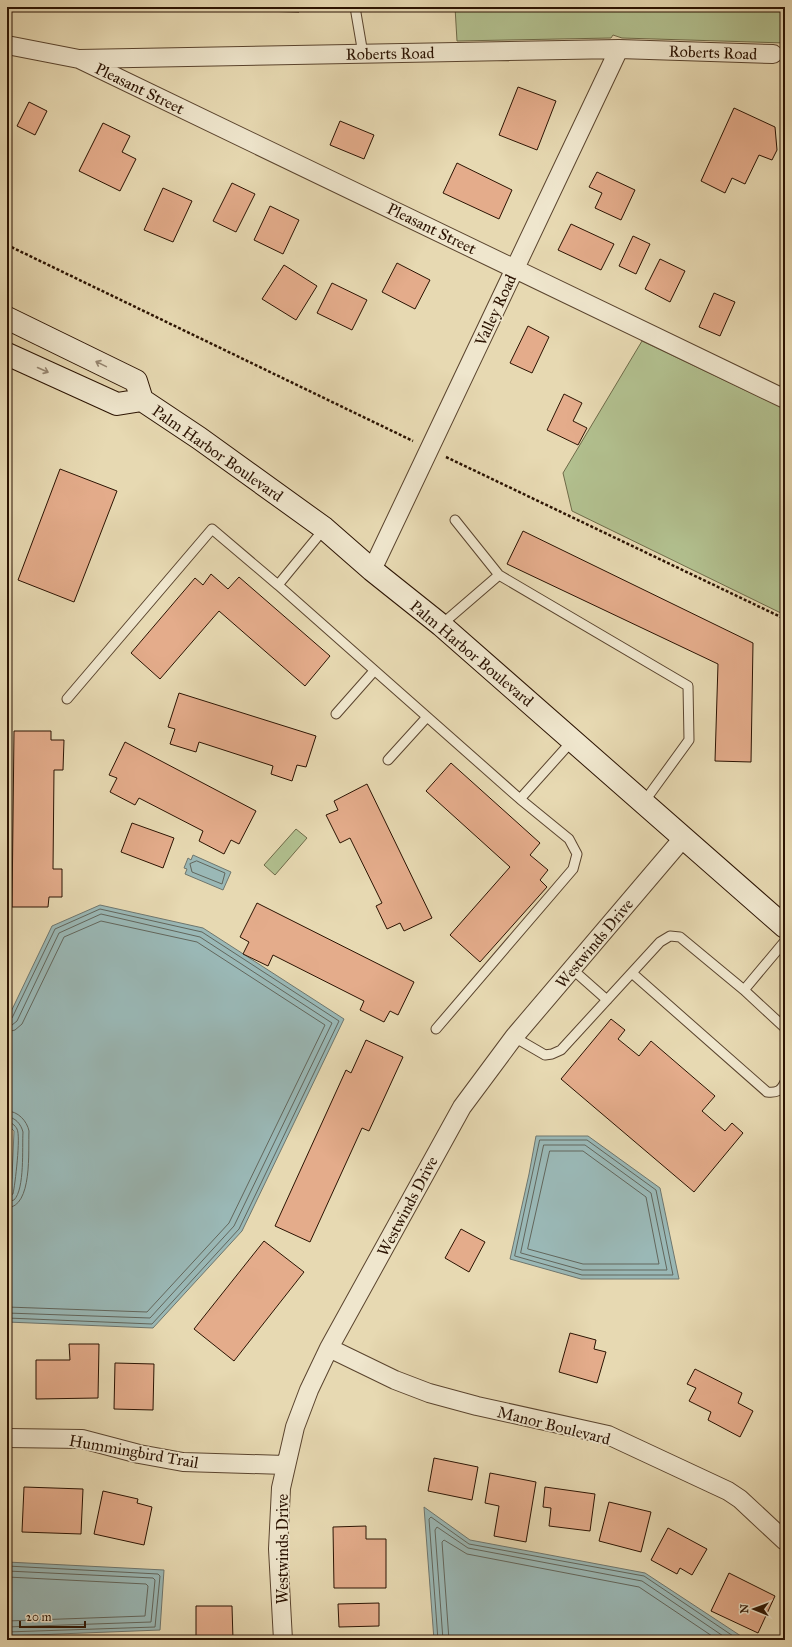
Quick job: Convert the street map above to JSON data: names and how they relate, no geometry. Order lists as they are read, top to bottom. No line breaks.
{"streets":{"main road":["Palm Harbor Boulevard"],"street":["Roberts Road","Pleasant Street","Valley Road","Westwinds Drive","Manor Boulevard","Hummingbird Trail"]},"crossings":[["Roberts Road","Pleasant Street"],["Roberts Road","Valley Road"],["Pleasant Street","Valley Road"],["Valley Road","Palm Harbor Boulevard"],["Palm Harbor Boulevard","Westwinds Drive"],["Westwinds Drive","Manor Boulevard"],["Westwinds Drive","Hummingbird Trail"]],"scale_bar":"20 m","north":"left"}
